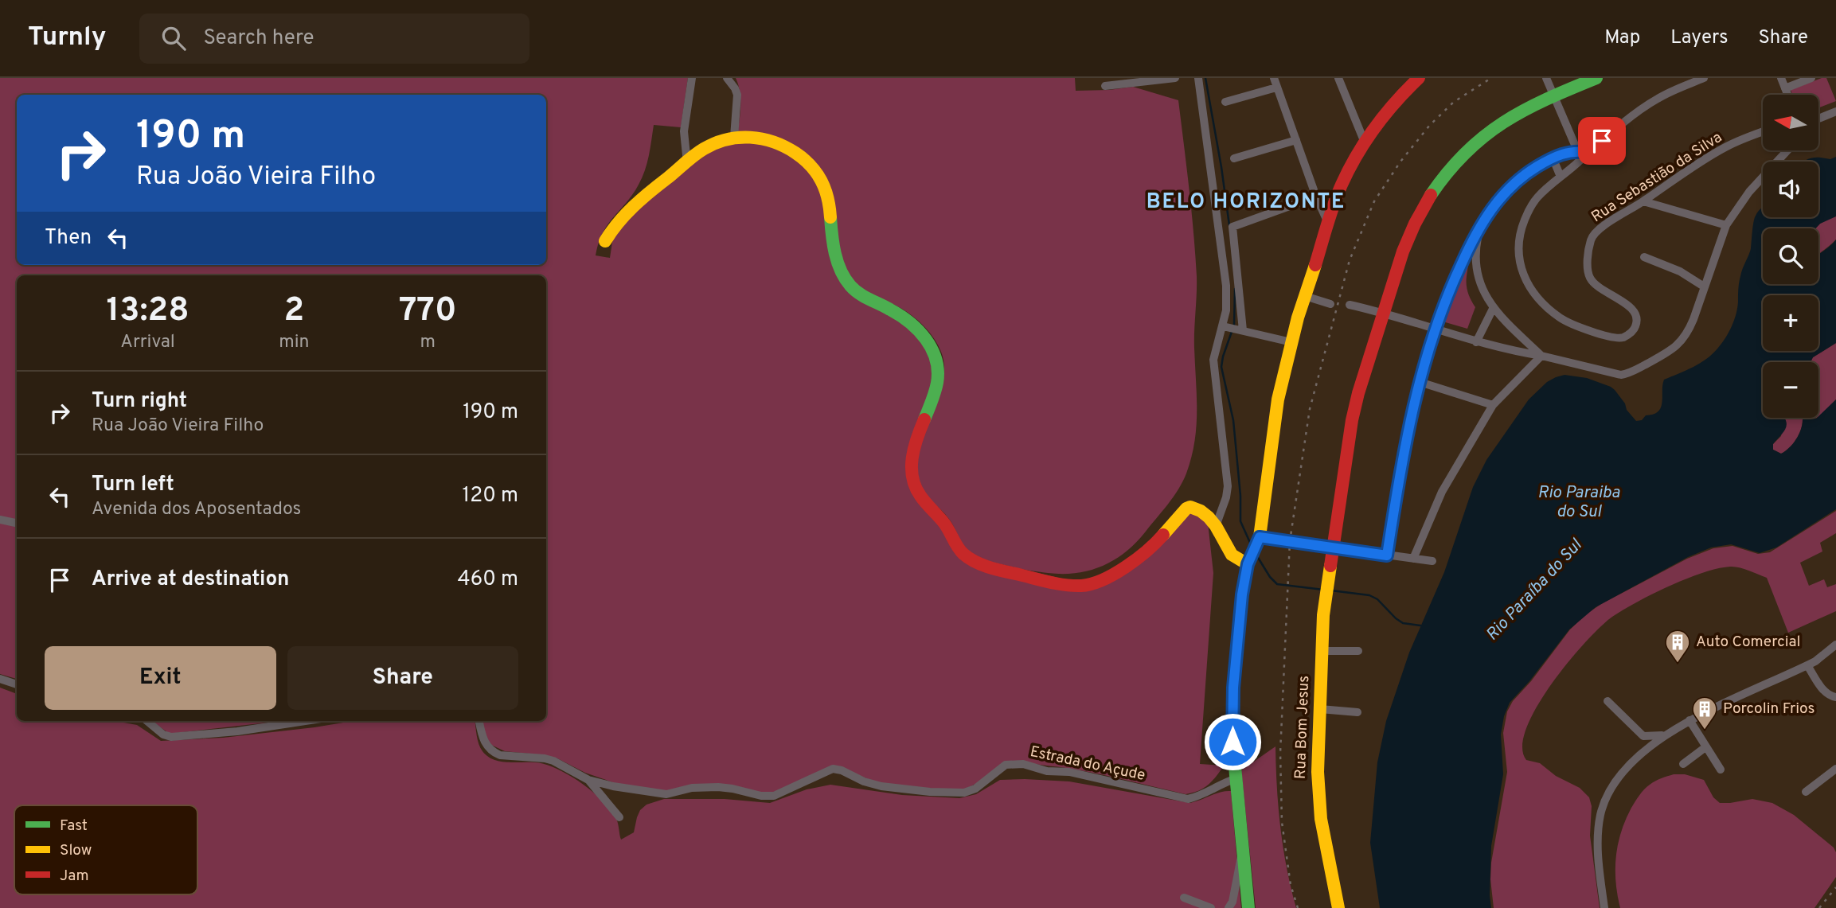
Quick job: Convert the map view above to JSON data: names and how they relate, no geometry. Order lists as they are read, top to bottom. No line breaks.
{"streets":{"street":["Rua Sebastião da Silva","Rua Bom Jesus","Estrada do Açude"]},"districts":["BELO HORIZONTE"],"water":["Rio Paraiba do Sul","Rio Paraíba do Sul"],"places":{"building":["Auto Comercial","Porcolin Frios"]},"legend":["Fast","Slow","Jam"],"north":"left","page":{"header":"Turnly","search":"Search here","nav":["Map","Layers","Share"],"map_buttons":["+","−"],"turn":["190 m","Rua João Vieira Filho"],"then":"Then","eta":["13:28","Arrival","2","min","770","m"],"list":[{"name":"Turn right","note":"Rua João Vieira Filho","value":"190 m"},{"name":"Turn left","note":"Avenida dos Aposentados","value":"120 m"},{"name":"Arrive at destination","value":"460 m"}],"buttons":["Exit","Share"]}}
